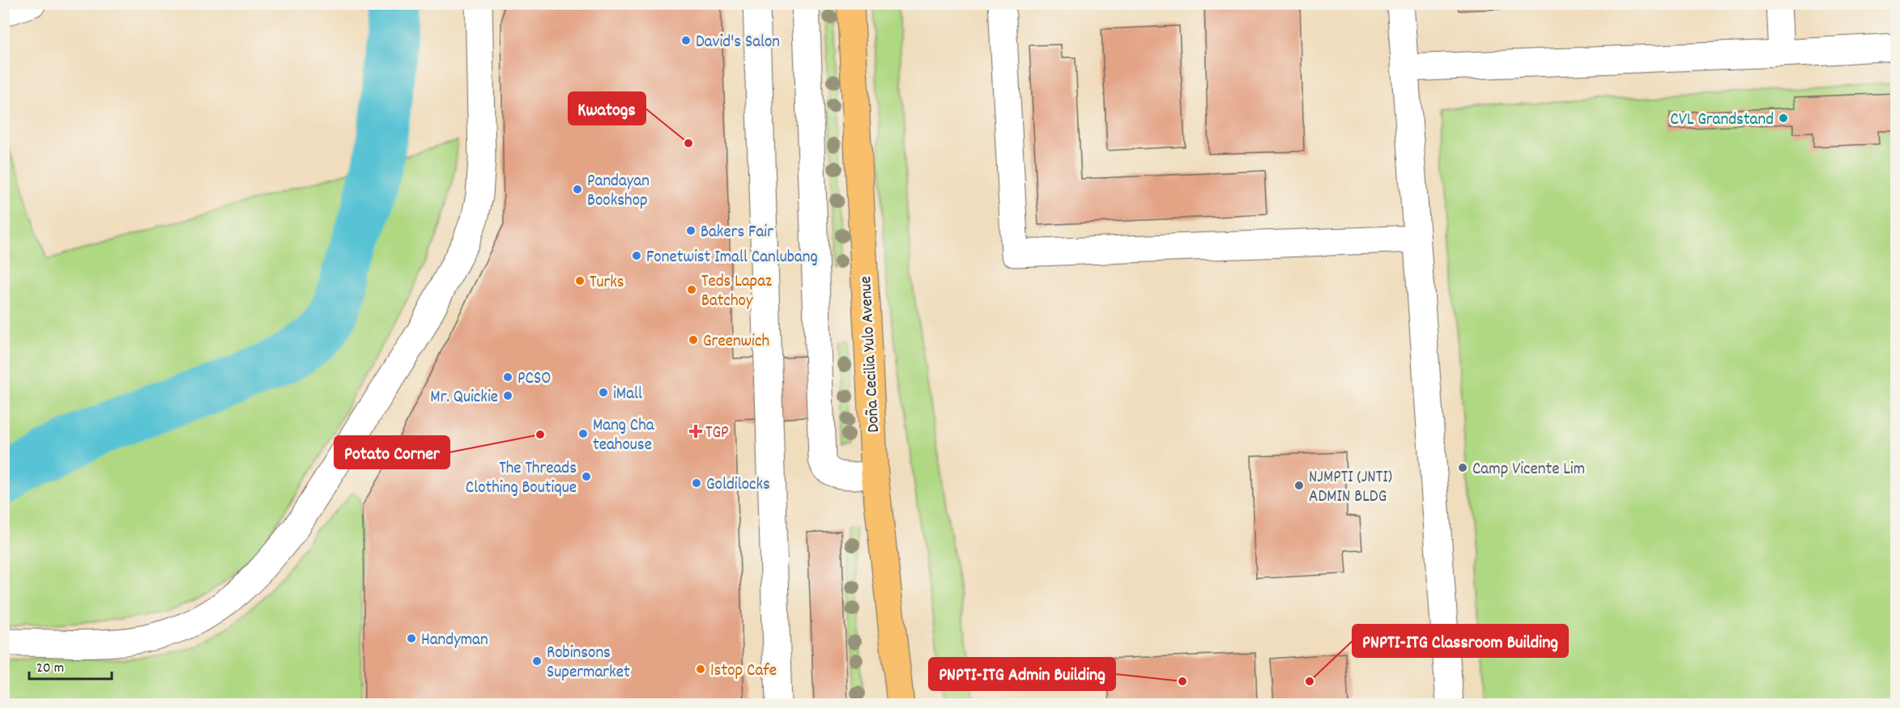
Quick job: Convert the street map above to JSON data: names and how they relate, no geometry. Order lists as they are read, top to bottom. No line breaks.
{"streets":{"main road":["Doña Cecilia Yulo Avenue"]},"places":{"other":["David's Salon","CVL Grandstand","Kwatogs","Pandayan Bookshop","Bakers Fair","Fonetwist Imall Canlubang","Turks","Teds Lapaz Batchoy","Greenwich","PCSO","iMall","Mr. Quickie","Mang Cha teahouse","Potato Corner","Camp Vicente Lim","The Threads Clothing Boutique","Goldilocks","NJMPTI (JNTI) ADMIN BLDG","Handyman","Robinsons Supermarket","1stop Cafe","PNPTI-ITG Admin Building","PNPTI-ITG Classroom Building"],"health":["TGP"]},"scale_bar":"20 m"}
